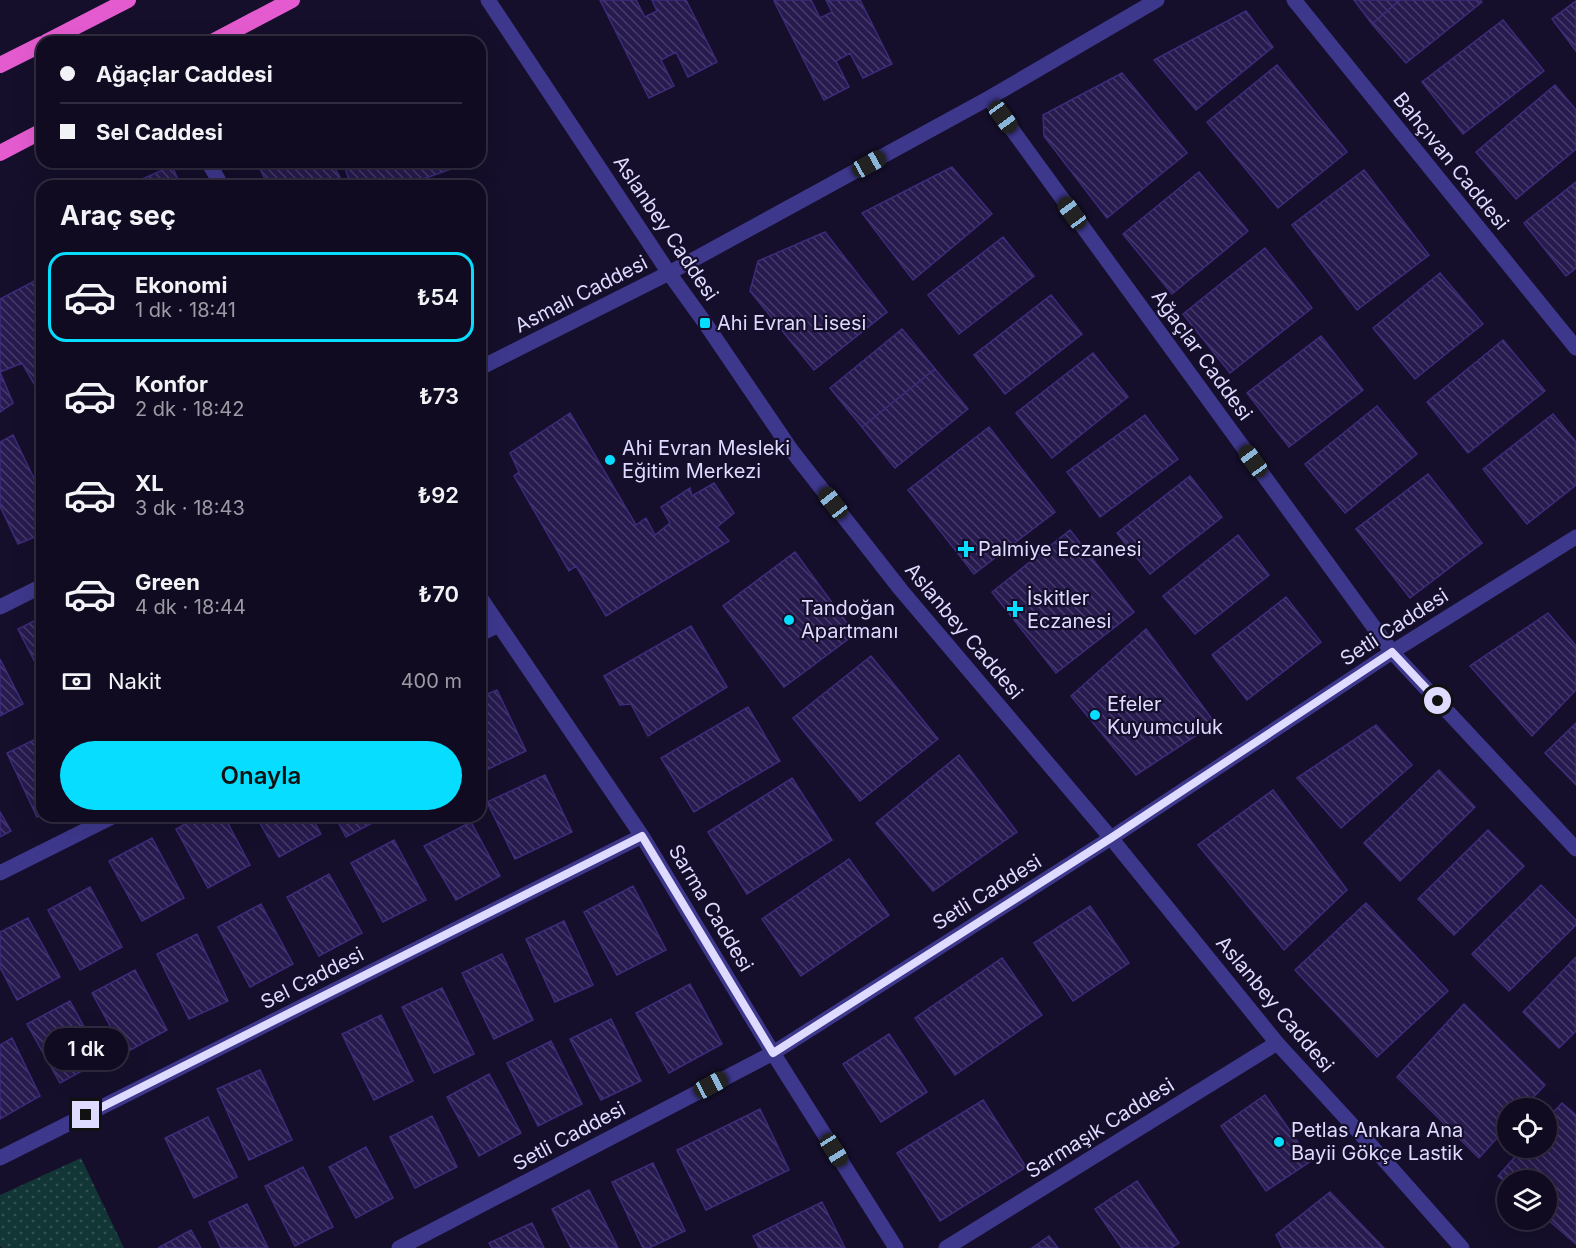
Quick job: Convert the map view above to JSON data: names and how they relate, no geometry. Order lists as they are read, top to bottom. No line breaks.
{"streets":{"street":["Bahçıvan Caddesi","Aslanbey Caddesi","Asmalı Caddesi","Ağaçlar Caddesi","Setli Caddesi","Sarma Caddesi","Sel Caddesi","Sarmaşık Caddesi"]},"crossings":[["Aslanbey Caddesi","Asmalı Caddesi"],["Aslanbey Caddesi","Setli Caddesi"],["Aslanbey Caddesi","Sarmaşık Caddesi"],["Asmalı Caddesi","Ağaçlar Caddesi"],["Ağaçlar Caddesi","Setli Caddesi"],["Setli Caddesi","Sarma Caddesi"],["Sarma Caddesi","Sel Caddesi"]],"places":{"transit":["Ahi Evran Lisesi"],"other":["Ahi Evran Mesleki Eğitim Merkezi","Tandoğan Apartmanı","Efeler Kuyumculuk","Petlas Ankara Ana Bayii Gökçe Lastik"],"health":["Palmiye Eczanesi","İskitler Eczanesi"]},"page":{"banner":["Ağaçlar Caddesi","Sel Caddesi"],"heading":"Araç seç","list":[{"name":"Ekonomi","note":"1 dk · 18:41","value":"₺54"},{"name":"Konfor","note":"2 dk · 18:42","value":"₺73"},{"name":"XL","note":"3 dk · 18:43","value":"₺92"},{"name":"Green","note":"4 dk · 18:44","value":"₺70"}],"pay":["Nakit","400 m"],"buttons":"Onayla","bubble":"1 dk"}}
